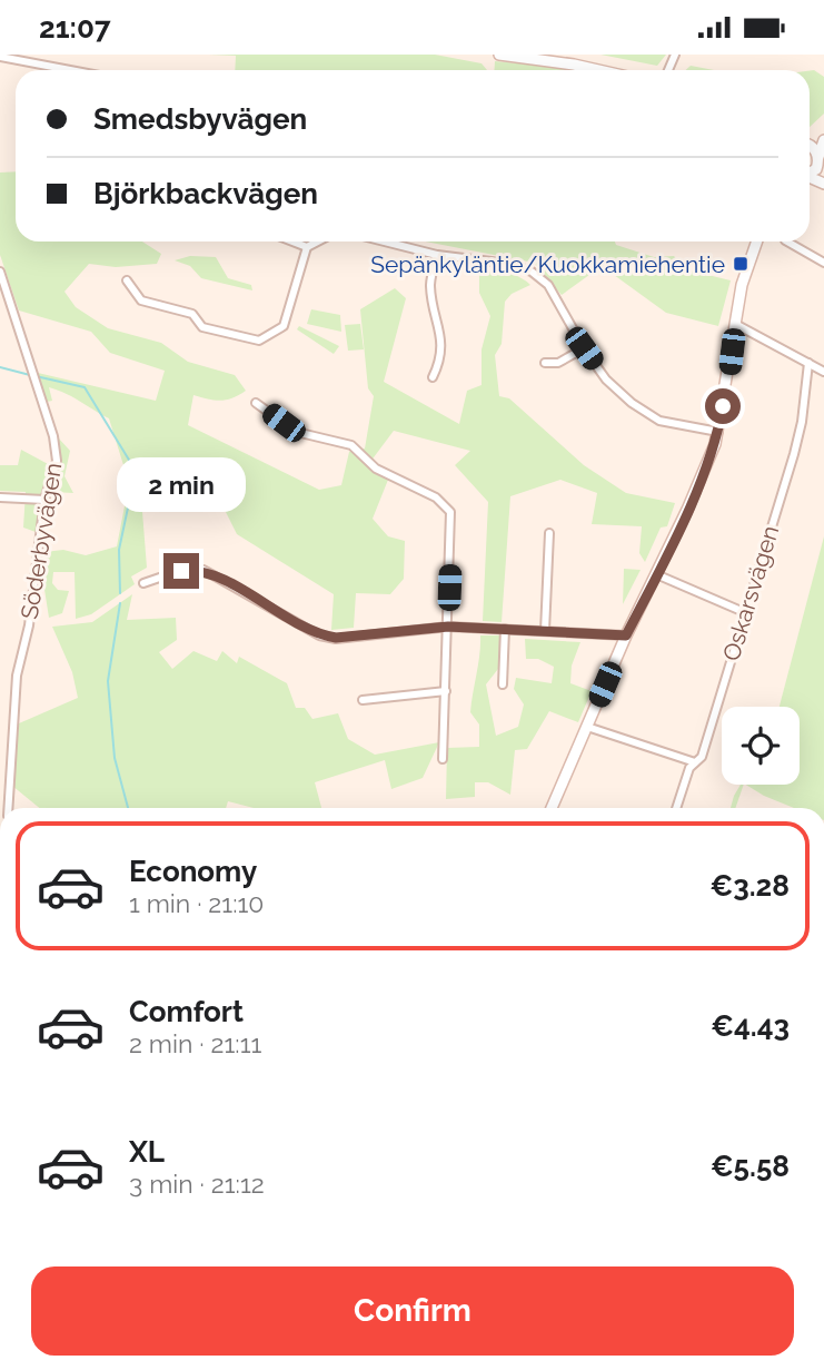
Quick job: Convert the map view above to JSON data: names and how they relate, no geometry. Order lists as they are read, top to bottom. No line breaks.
{"streets":{"street":["Söderbyvägen","Oskarsvägen"]},"places":{"transit":["Sepänkyläntie/Kuokkamiehentie"]},"page":{"status":"21:07","banner":["Smedsbyvägen","Björkbackvägen"],"bubble":"2 min","list":[{"name":"Economy","note":"1 min · 21:10","value":"€3.28"},{"name":"Comfort","note":"2 min · 21:11","value":"€4.43"},{"name":"XL","note":"3 min · 21:12","value":"€5.58"}],"buttons":"Confirm"}}
